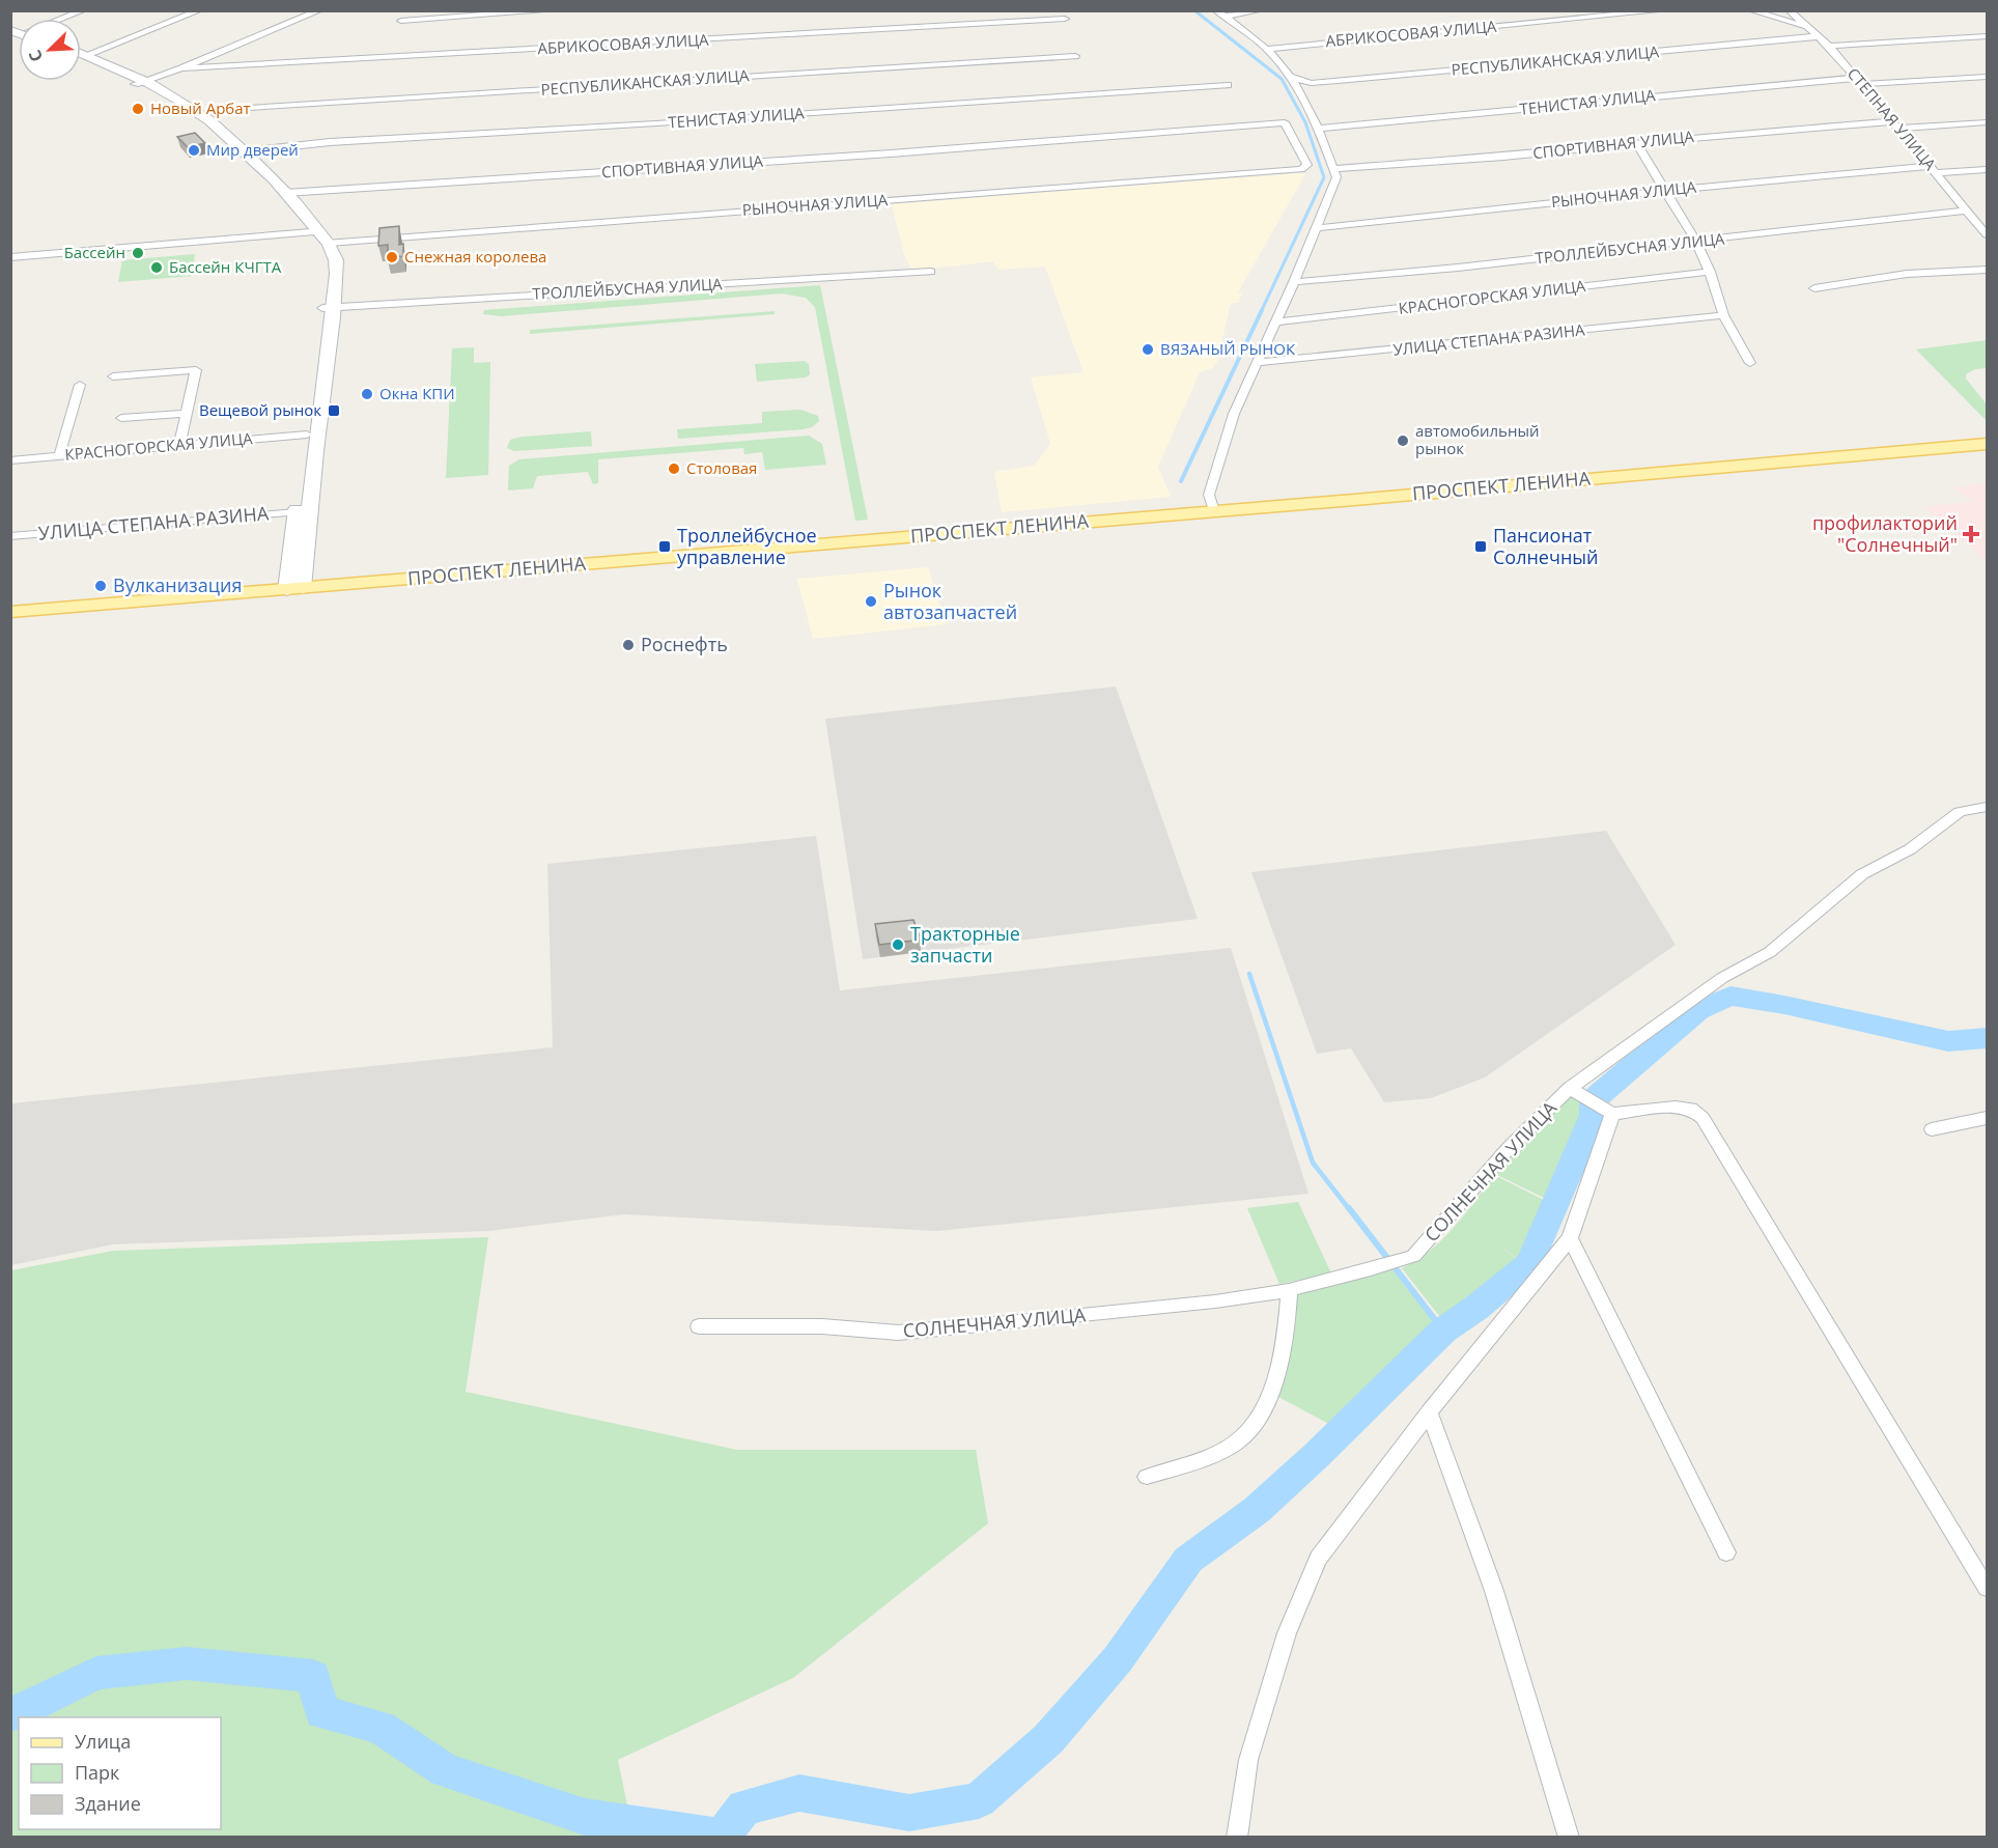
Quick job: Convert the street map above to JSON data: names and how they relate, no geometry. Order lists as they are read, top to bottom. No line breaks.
{"streets":{"main road":["ПРОСПЕКТ ЛЕНИНА"],"street":["АБРИКОСОВАЯ УЛИЦА","РЕСПУБЛИКАНСКАЯ УЛИЦА","ТЕНИСТАЯ УЛИЦА","СТЕПНАЯ УЛИЦА","СПОРТИВНАЯ УЛИЦА","РЫНОЧНАЯ УЛИЦА","ТРОЛЛЕЙБУСНАЯ УЛИЦА","КРАСНОГОРСКАЯ УЛИЦА","УЛИЦА СТЕПАНА РАЗИНА","СОЛНЕЧНАЯ УЛИЦА"]},"crossings":[["РЕСПУБЛИКАНСКАЯ УЛИЦА","СТЕПНАЯ УЛИЦА"],["ТЕНИСТАЯ УЛИЦА","СТЕПНАЯ УЛИЦА"],["СТЕПНАЯ УЛИЦА","СПОРТИВНАЯ УЛИЦА"],["СТЕПНАЯ УЛИЦА","РЫНОЧНАЯ УЛИЦА"],["СТЕПНАЯ УЛИЦА","ТРОЛЛЕЙБУСНАЯ УЛИЦА"],["СПОРТИВНАЯ УЛИЦА","РЫНОЧНАЯ УЛИЦА"]],"places":{"other":["Новый Арбат","Мир дверей","Бассейн","Снежная королева","Бассейн КЧГТА","ВЯЗАНЫЙ РЫНОК","Окна КПИ","автомобильный рынок","Столовая","Вулканизация","Рынок автозапчастей","Роснефть","Тракторные запчасти"],"transit":["Вещевой рынок","Троллейбусное управление","Пансионат Солнечный"],"health":["профилакторий \"Солнечный\""]},"legend":["Улица","Парк","Здание"],"north":"bottom left"}
